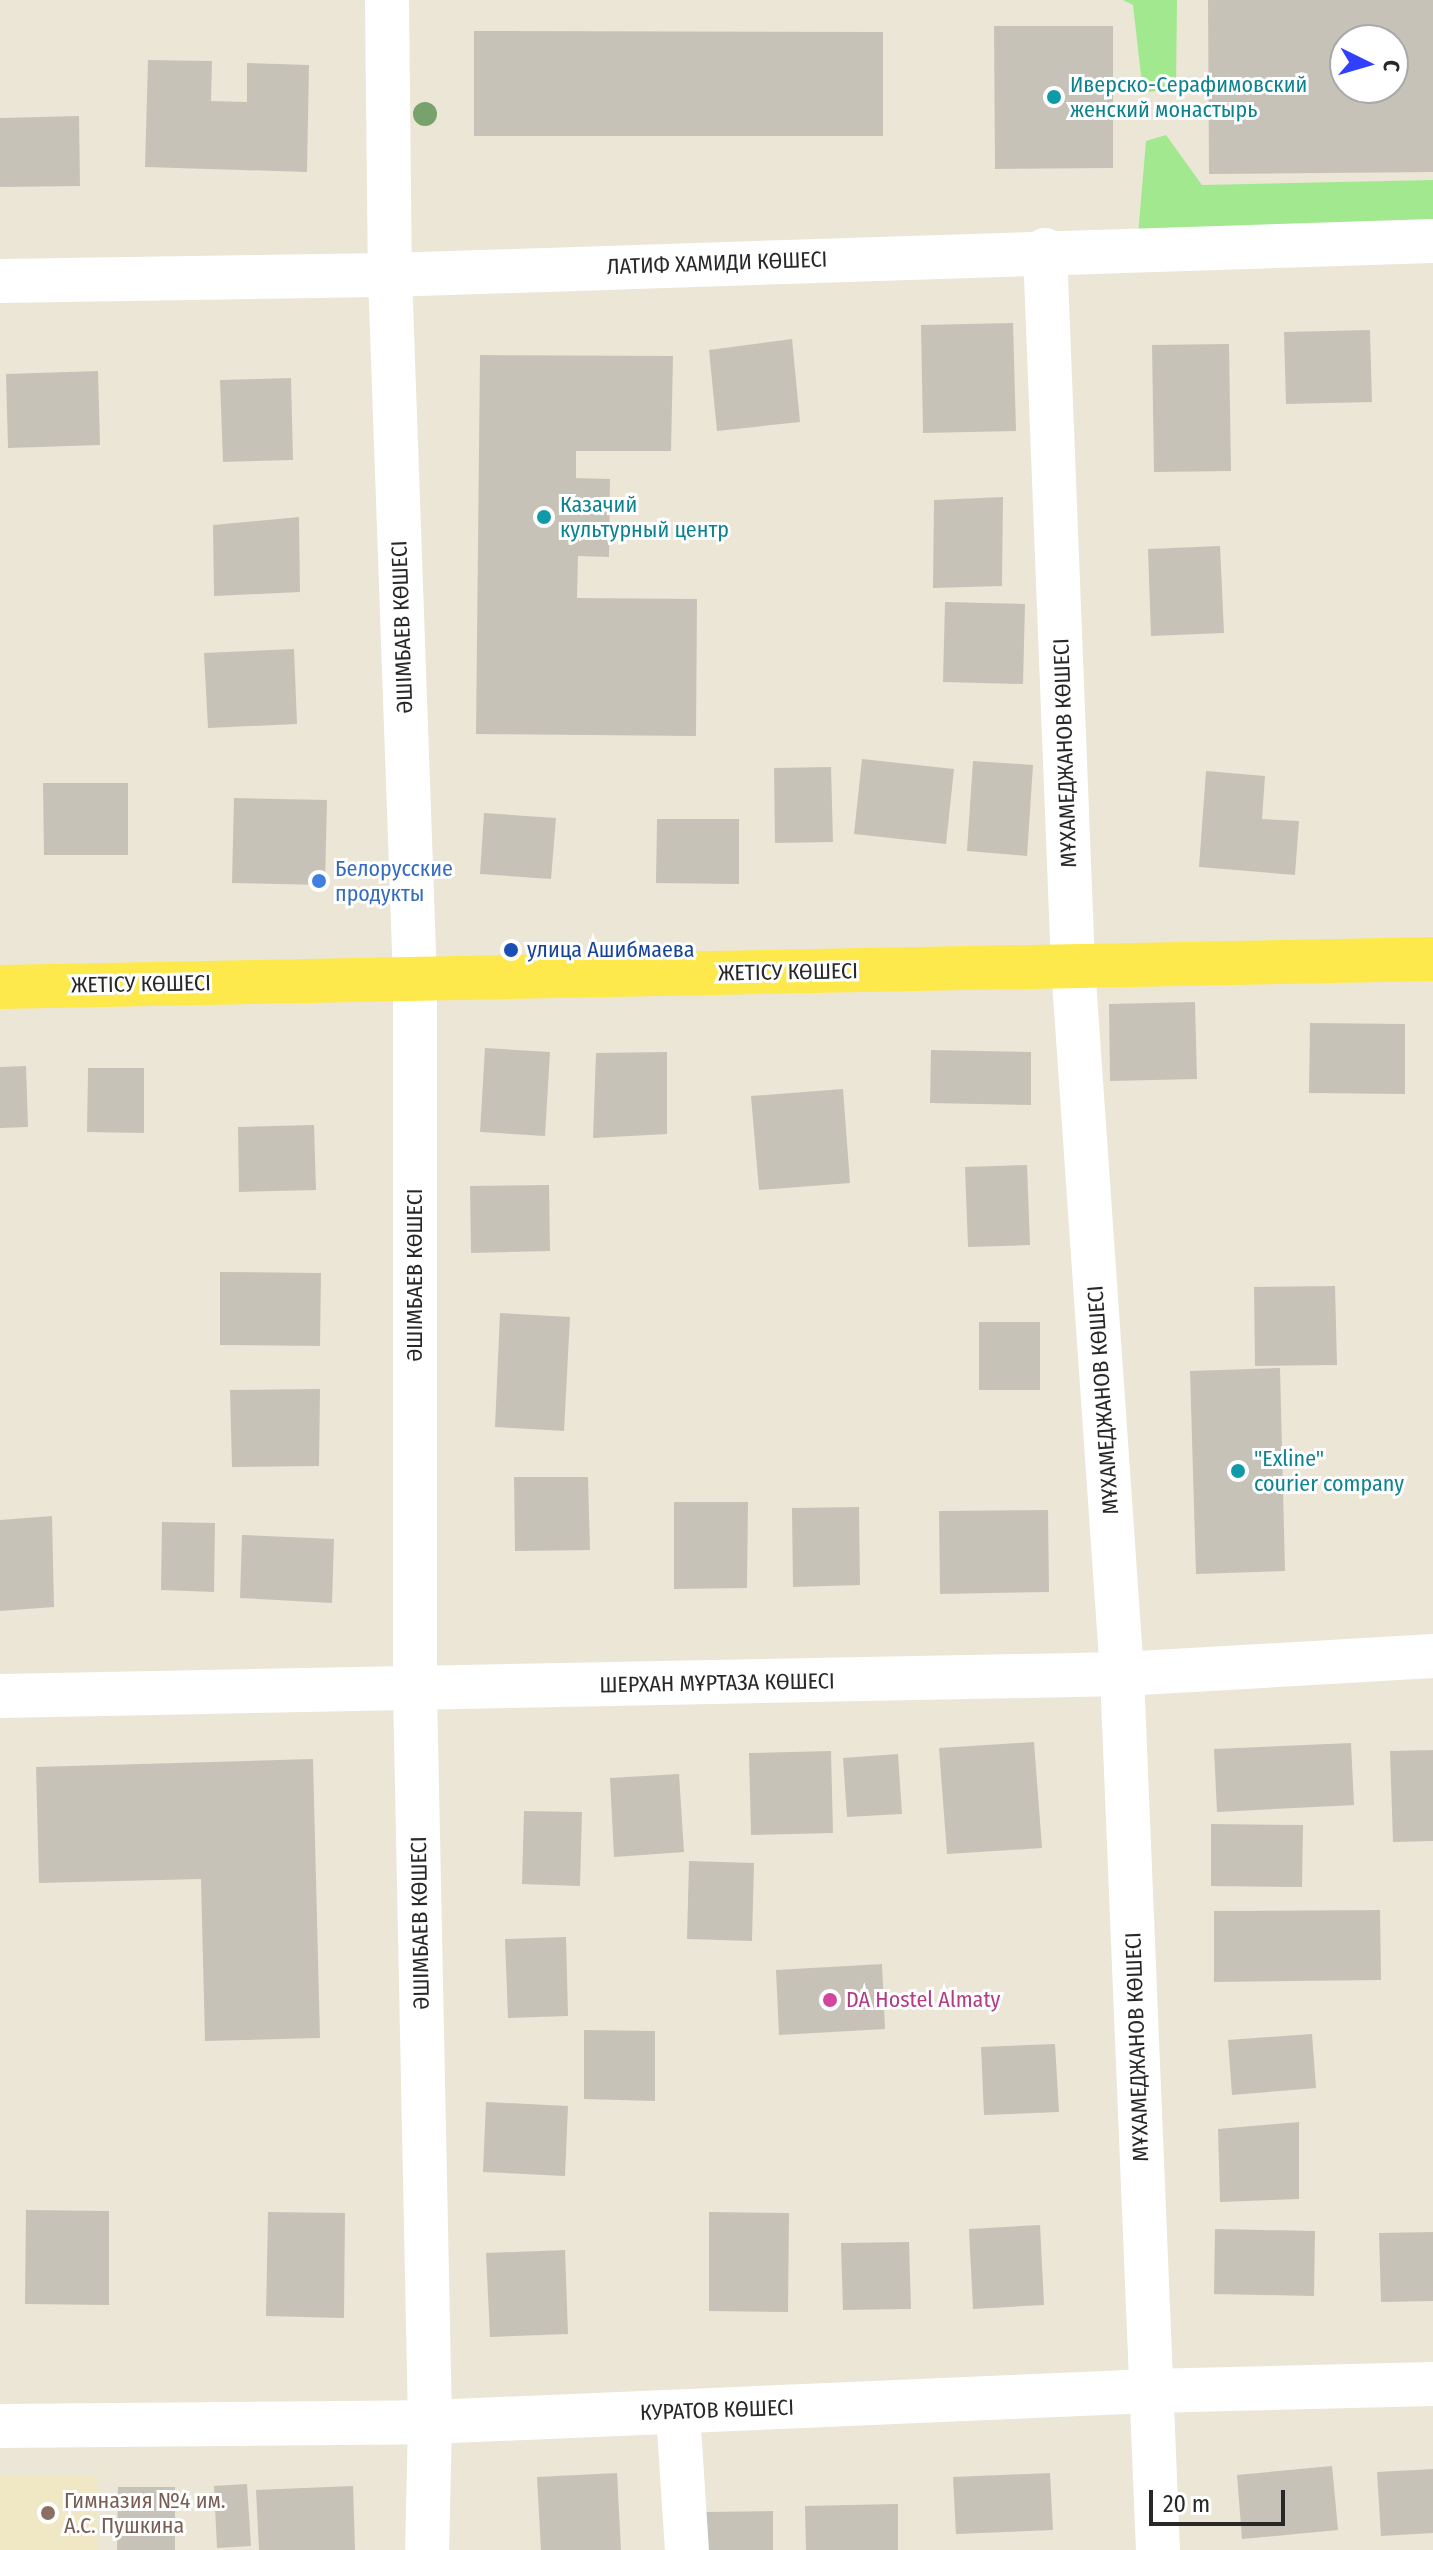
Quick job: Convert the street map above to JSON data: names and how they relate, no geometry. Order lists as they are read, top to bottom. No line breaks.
{"streets":{"main road":["ЖЕТІСУ КӨШЕСІ"],"street":["ЛАТИФ ХАМИДИ КӨШЕСІ","ӘШІМБАЕВ КӨШЕСІ","МҰХАМЕДЖАНОВ КӨШЕСІ","ШЕРХАН МҰРТАЗА КӨШЕСІ","КУРАТОВ КӨШЕСІ"]},"crossings":[["ЛАТИФ ХАМИДИ КӨШЕСІ","ӘШІМБАЕВ КӨШЕСІ"],["ЛАТИФ ХАМИДИ КӨШЕСІ","МҰХАМЕДЖАНОВ КӨШЕСІ"],["ӘШІМБАЕВ КӨШЕСІ","ЖЕТІСУ КӨШЕСІ"],["ӘШІМБАЕВ КӨШЕСІ","ШЕРХАН МҰРТАЗА КӨШЕСІ"],["ӘШІМБАЕВ КӨШЕСІ","КУРАТОВ КӨШЕСІ"],["МҰХАМЕДЖАНОВ КӨШЕСІ","ЖЕТІСУ КӨШЕСІ"],["МҰХАМЕДЖАНОВ КӨШЕСІ","ШЕРХАН МҰРТАЗА КӨШЕСІ"],["МҰХАМЕДЖАНОВ КӨШЕСІ","КУРАТОВ КӨШЕСІ"]],"places":["Иверско-Серафимовский женский монастырь","Казачий культурный центр","Белорусские продукты","улица Ашибмаева","\"Exline\" courier company","DA Hostel Almaty","Гимназия №4 им. А.С. Пушкина"],"scale_bar":"20 m","north":"right"}
